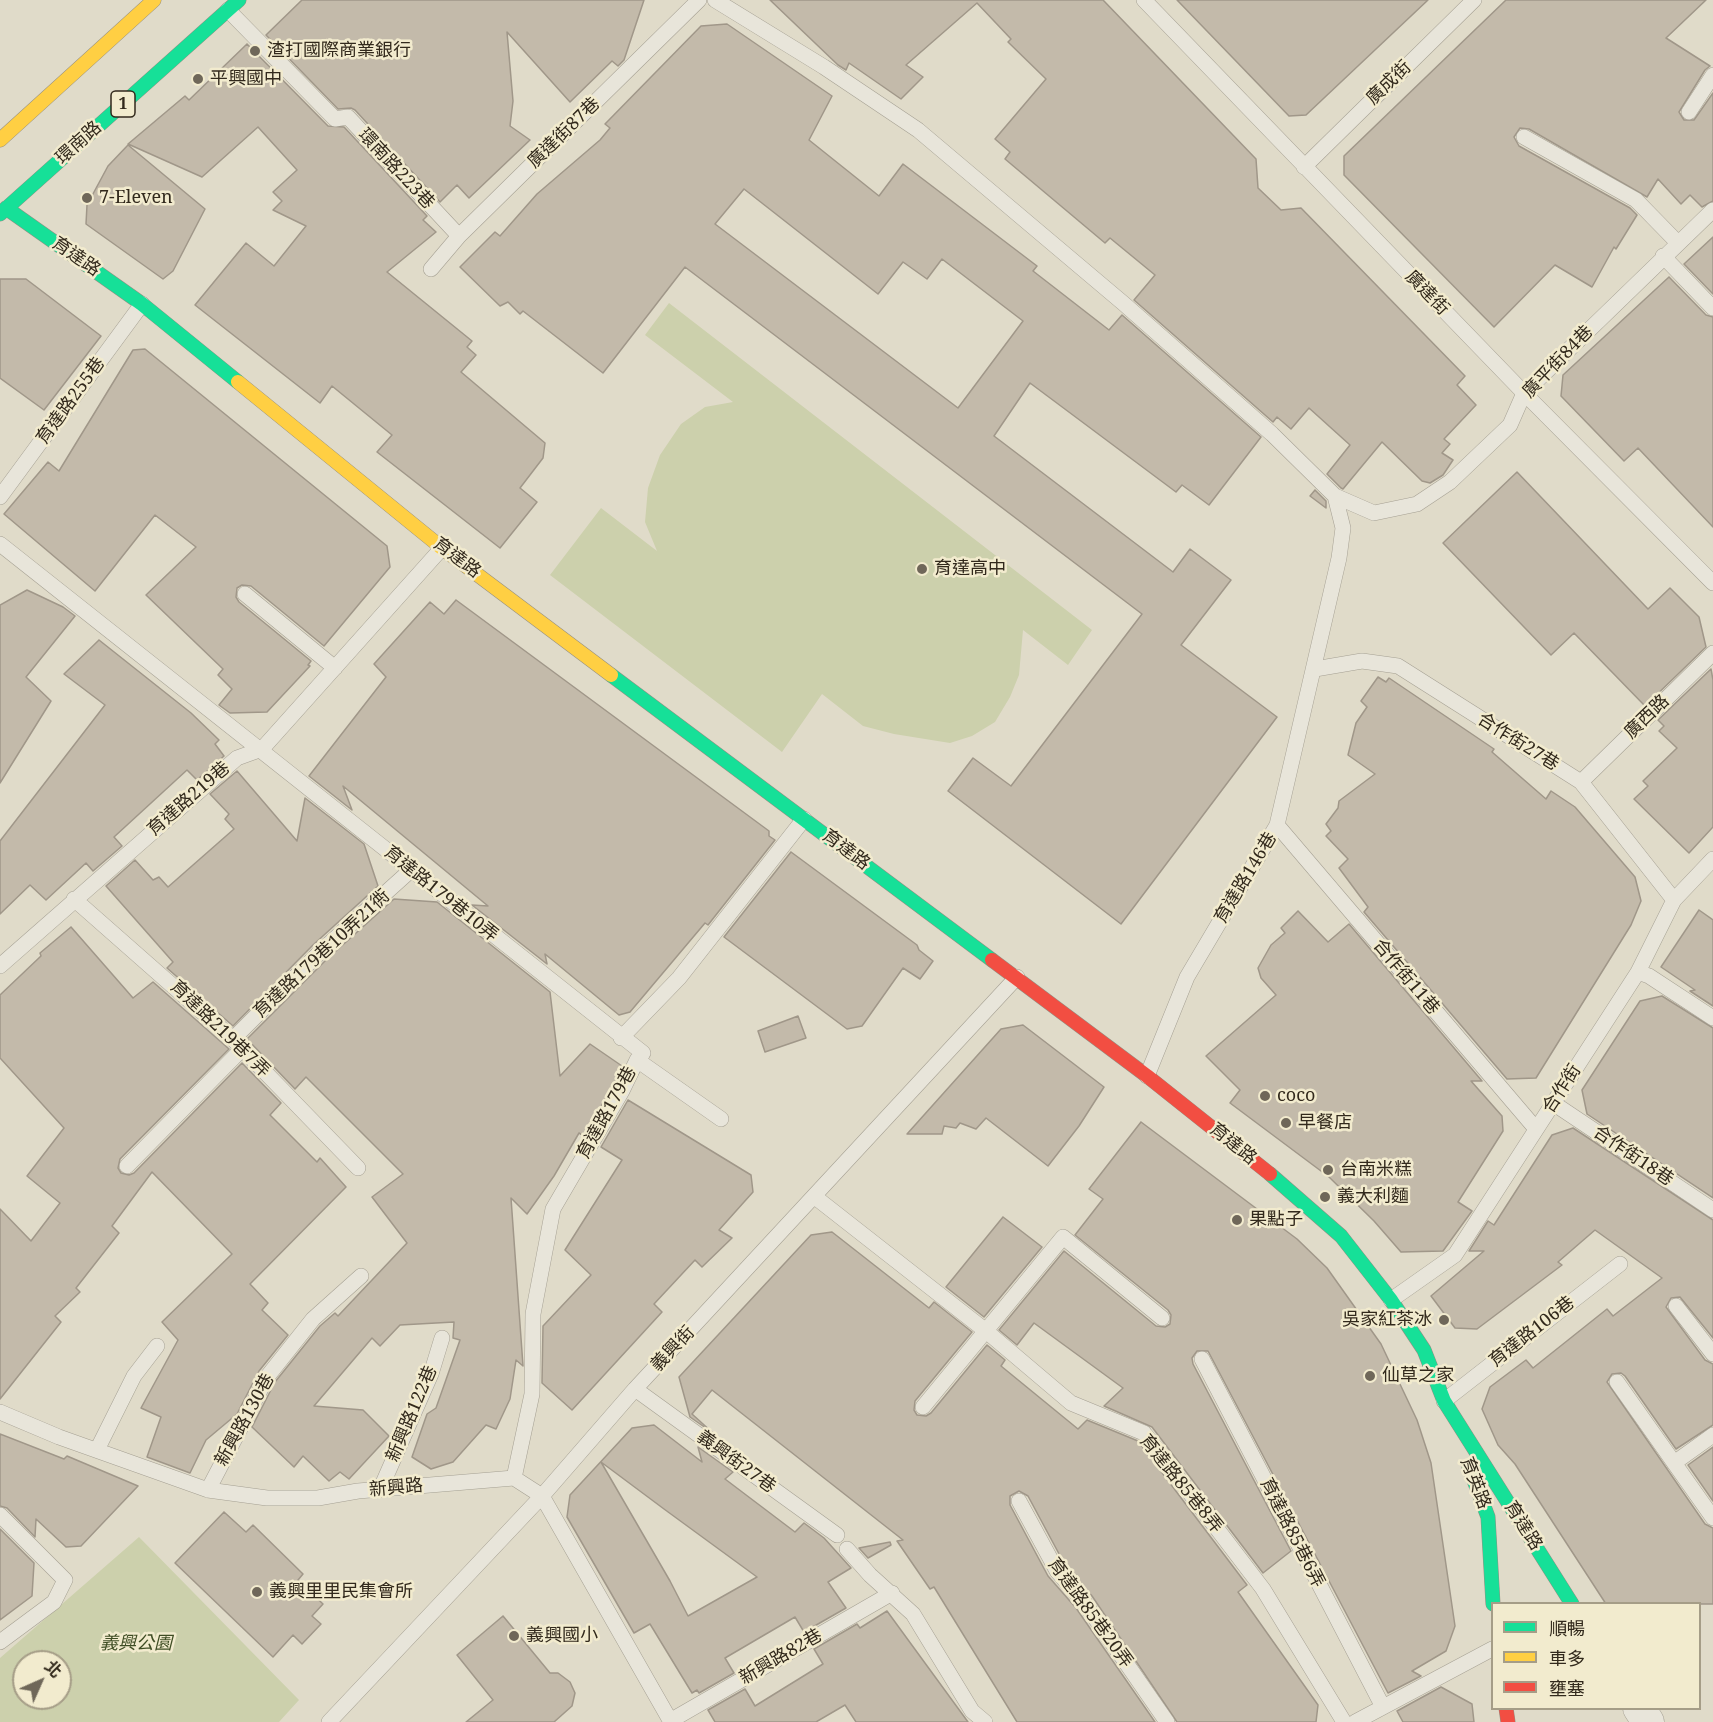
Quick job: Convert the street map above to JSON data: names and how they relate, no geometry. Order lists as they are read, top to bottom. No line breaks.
{"streets":{"street":["1","環南路","育達路","育英路"],"lane":["廣成街","廣達街87巷","環南路223巷","廣達街","廣平街84巷","育達路255巷","廣西路","合作街27巷","育達路219巷","育達路146巷","育達路179巷10弄","育達路179巷10弄21衖","合作街11巷","育達路219巷7弄","合作街","育達路179巷","合作街18巷","育達路106巷","義興街","新興路122巷","新興路130巷","義興街27巷","育達路85巷8弄","新興路","育達路85巷6弄","育達路85巷20弄","新興路82巷"]},"crossings":[["廣成街","廣達街"],["廣達街87巷","環南路223巷"],["環南路","環南路223巷"],["環南路","育達路"],["育達路","育達路255巷"],["育達路","育達路219巷"],["育達路","育達路146巷"],["育達路","合作街"],["育達路","育達路179巷"],["育達路","育達路106巷"],["育達路","義興街"],["育達路","育英路"],["廣達街","廣平街84巷"],["廣平街84巷","育達路146巷"],["廣西路","合作街27巷"],["合作街27巷","育達路146巷"],["合作街27巷","合作街"],["育達路219巷","育達路179巷10弄"],["育達路219巷","育達路219巷7弄"],["育達路146巷","合作街11巷"],["育達路179巷10弄","育達路179巷10弄21衖"],["育達路179巷10弄","育達路179巷"],["育達路179巷10弄21衖","育達路219巷7弄"],["合作街11巷","合作街"],["合作街","合作街18巷"],["育達路179巷","新興路"],["育達路106巷","育英路"],["義興街","義興街27巷"],["義興街","育達路85巷8弄"],["新興路122巷","新興路"],["新興路130巷","新興路"]],"parks":["義興公園"],"places":["渣打國際商業銀行","平興國中","7-Eleven","育達高中","coco","早餐店","台南米糕","義大利麵","果點子","吳家紅茶冰","仙草之家","義興里里民集會所","義興國小"],"legend":["順暢","車多","壅塞"],"north":"top right"}
